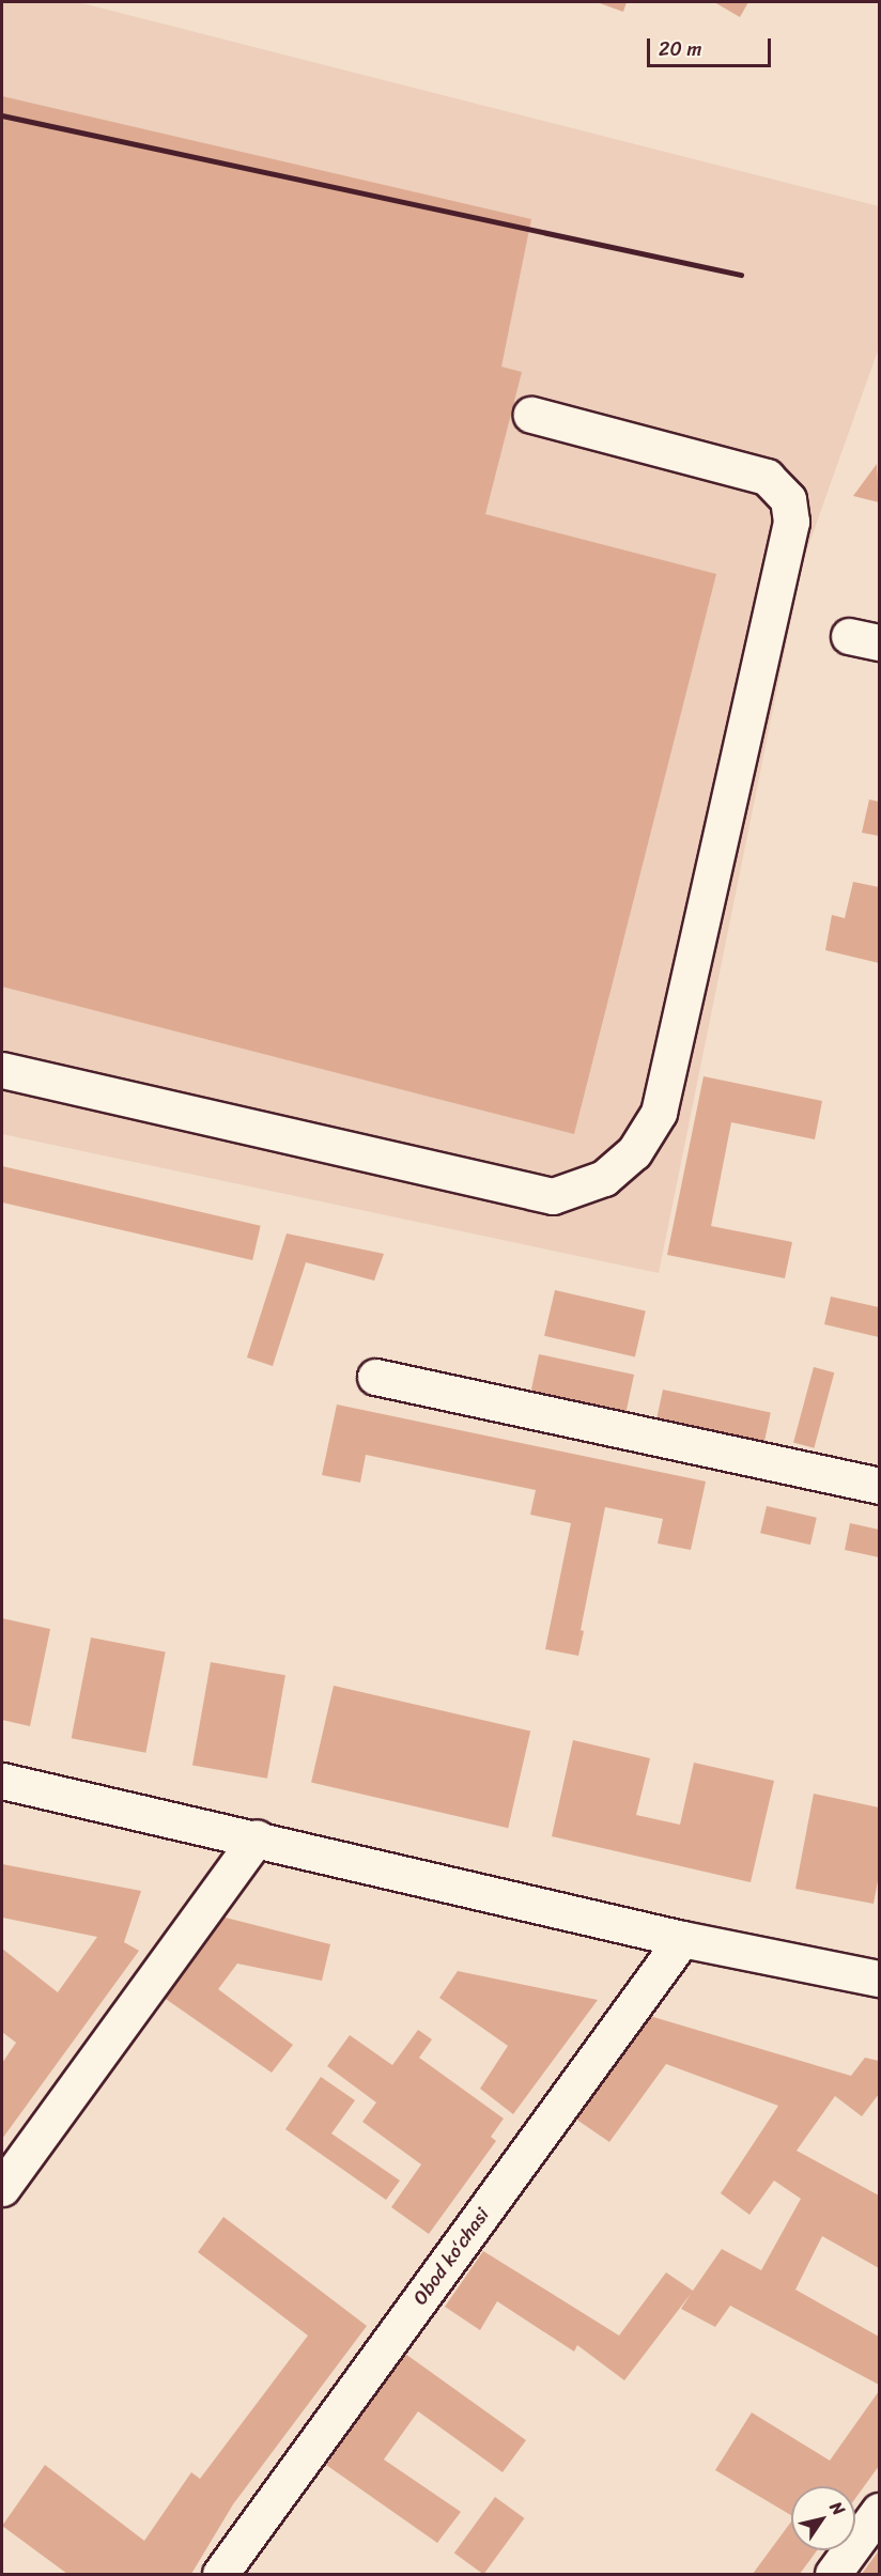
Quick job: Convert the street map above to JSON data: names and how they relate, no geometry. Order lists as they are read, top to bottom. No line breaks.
{"streets":{"street":["Obod koʻchasi"]},"scale_bar":"20 m","north":"top right"}
